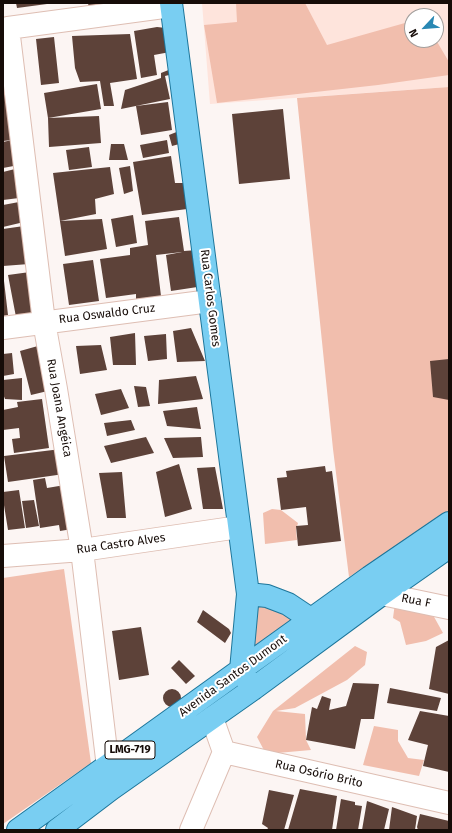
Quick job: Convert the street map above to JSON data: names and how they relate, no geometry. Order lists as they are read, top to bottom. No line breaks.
{"streets":{"main road":["Rua Carlos Gomes","Avenida Santos Dumont","LMG-719"],"street":["Rua Oswaldo Cruz","Rua Joana Angéica","Rua Castro Alves","Rua F","Rua Osório Brito"]},"crossings":[["Rua Carlos Gomes","Rua Oswaldo Cruz"],["Rua Carlos Gomes","Rua Castro Alves"],["Rua Carlos Gomes","Avenida Santos Dumont"],["Rua Oswaldo Cruz","Rua Joana Angéica"],["Rua Joana Angéica","Rua Castro Alves"],["Rua Joana Angéica","Avenida Santos Dumont"],["Rua F","Avenida Santos Dumont"]],"north":"bottom left"}
